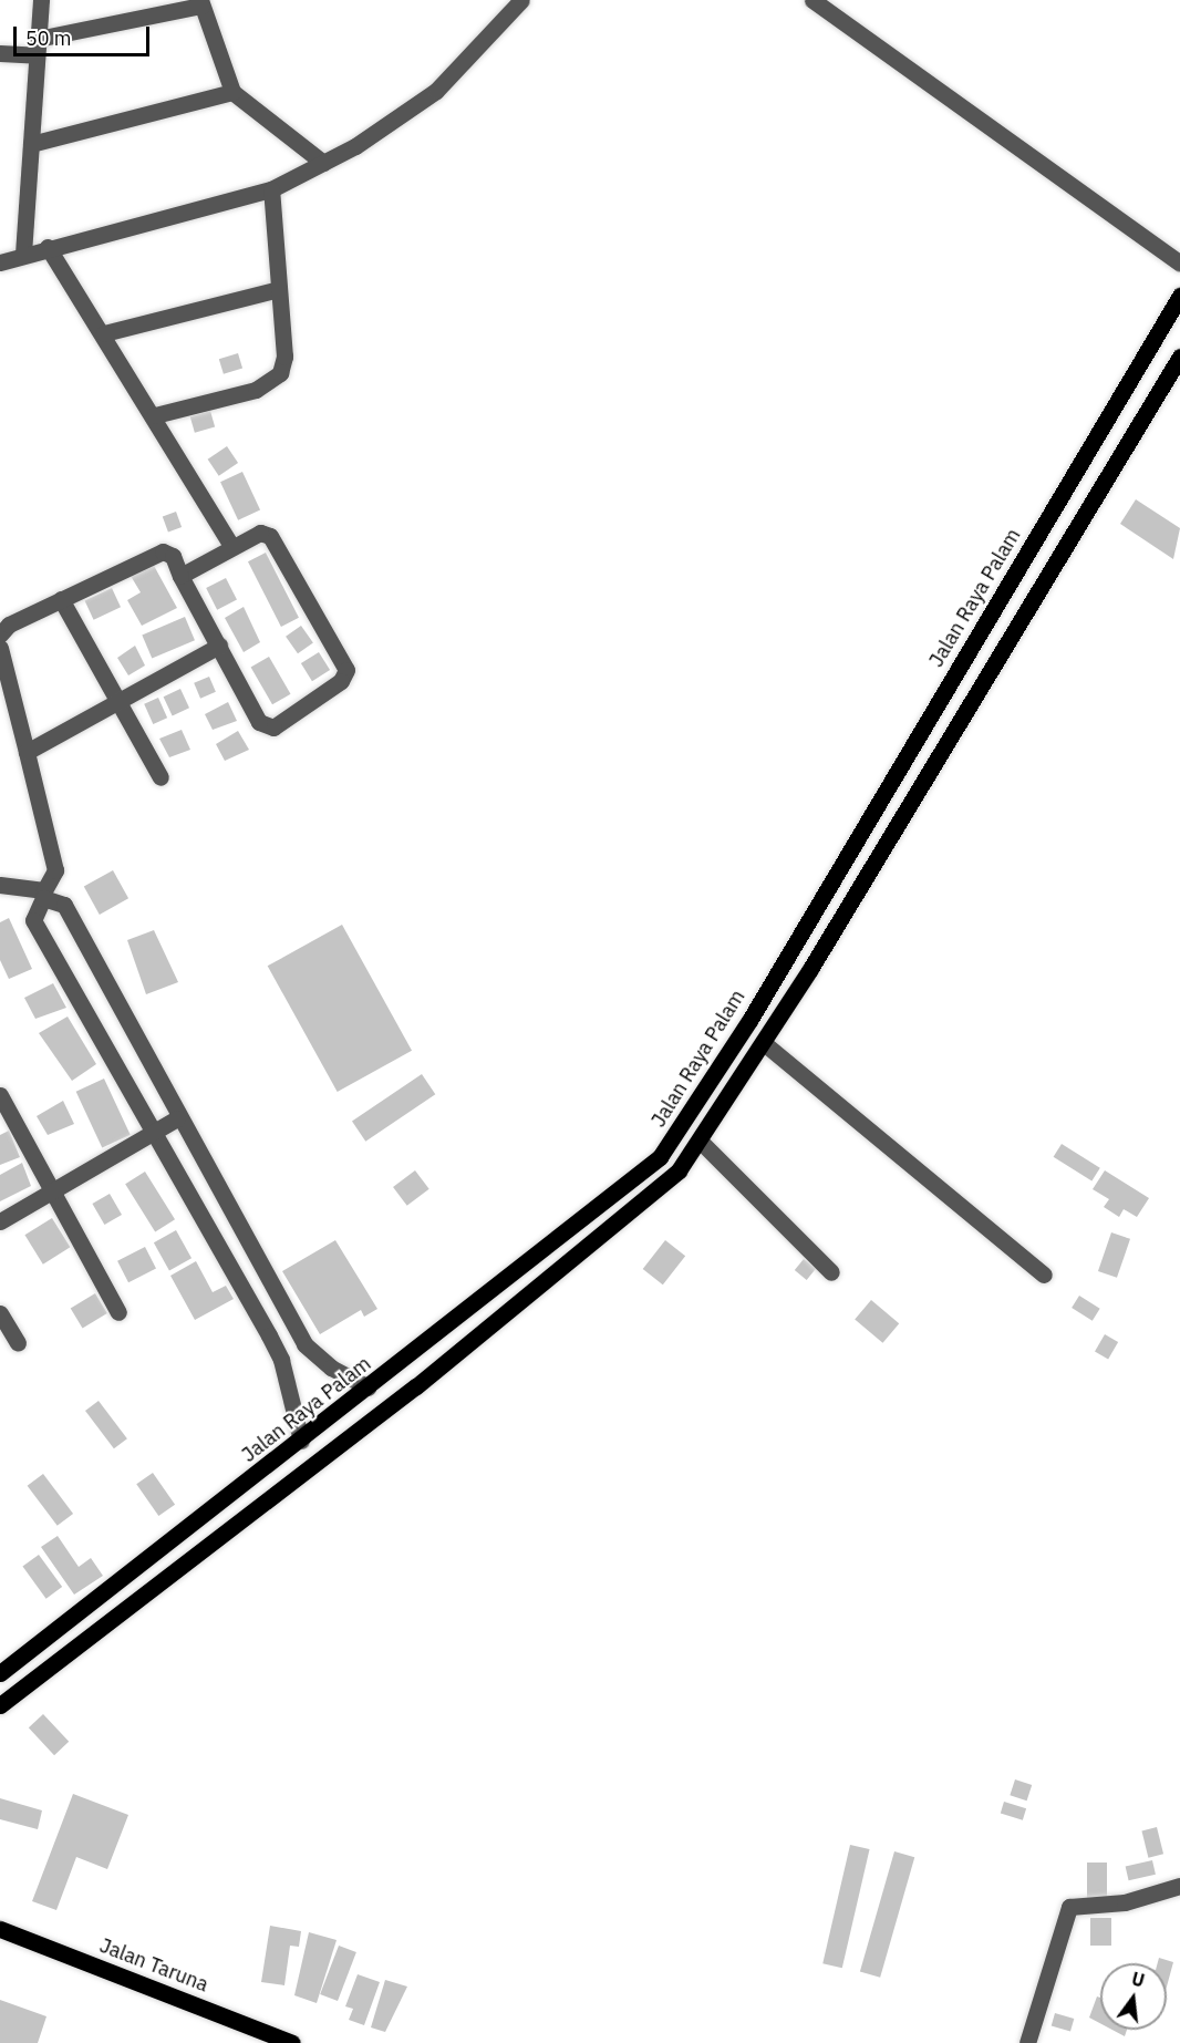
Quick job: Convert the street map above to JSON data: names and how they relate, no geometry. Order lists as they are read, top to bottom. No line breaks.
{"streets":{"main road":["Jalan Raya Palam","Jalan Taruna"]},"scale_bar":"50 m","north":"top"}
